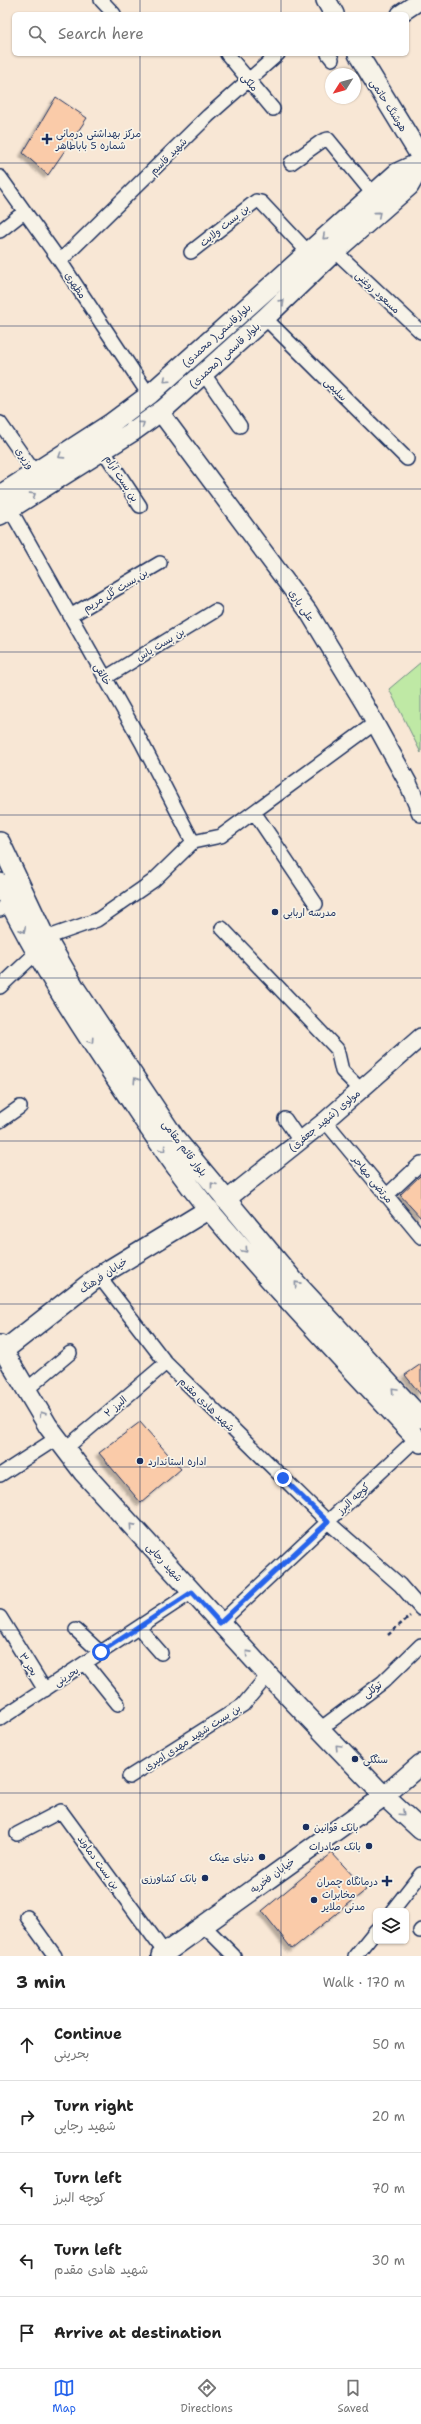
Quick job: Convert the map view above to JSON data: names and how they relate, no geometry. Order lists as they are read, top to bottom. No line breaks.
{"streets":{"main road":["هوشنگ حاتمی","بلوارقاسمی( محمدی)","بلوار قاسمی (محمدی)","بلوار قائم مقامی","خیابان فرهنگ","شهید رجایی","خیابان فخریه"],"street":["ملکی","شهید قاسم","بن بست ولایت","مظهری","مسعود روغنی","سلیمی","وزیری","بن بست آرام","بن بست گل مریم","علی یاری","بن بست یاس","خالقی","مولوی (شهید جعفری)","مرتضی مهاجر","شهید هادی مقدم","البرز ۲","کوچه البرز","بحر ۳","بحرینی","توکلی","بن بست شهید مهدی امیری","بن بست دماوند"]},"crossings":[["ملکی","شهید قاسم"],["شهید قاسم","مظهری"],["بن بست ولایت","بلوارقاسمی( محمدی)"],["مظهری","بلوارقاسمی( محمدی)"],["مسعود روغنی","بلوار قاسمی (محمدی)"],["بلوارقاسمی( محمدی)","بلوار قاسمی (محمدی)"],["بلوارقاسمی( محمدی)","وزیری"],["بلوارقاسمی( محمدی)","خالقی"],["بلوار قاسمی (محمدی)","سلیمی"],["بلوار قاسمی (محمدی)","بن بست آرام"],["بلوار قاسمی (محمدی)","علی یاری"],["بلوار قاسمی (محمدی)","خالقی"],["بن بست گل مریم","خالقی"],["بن بست یاس","خالقی"],["مولوی (شهید جعفری)","بلوار قائم مقامی"],["مولوی (شهید جعفری)","مرتضی مهاجر"],["مولوی (شهید جعفری)","خیابان فرهنگ"],["بلوار قائم مقامی","خیابان فرهنگ"],["بلوار قائم مقامی","کوچه البرز"],["خیابان فرهنگ","شهید هادی مقدم"],["خیابان فرهنگ","شهید رجایی"],["شهید هادی مقدم","البرز ۲"],["شهید هادی مقدم","کوچه البرز"],["البرز ۲","شهید رجایی"],["کوچه البرز","شهید رجایی"],["شهید رجایی","بحرینی"],["شهید رجایی","توکلی"],["شهید رجایی","بن بست شهید مهدی امیری"],["شهید رجایی","خیابان فخریه"],["بحر ۳","بحرینی"],["بن بست دماوند","خیابان فخریه"]],"one_way":["بلوارقاسمی( محمدی)","بلوار قاسمی (محمدی)"],"places":{"health":["مرکز بهداشتی درمانی شماره 5 باباطاهر","درمانگاه چمران"],"other":["مدرسه اربابی","اداره استاندارد","سنگکی","بانک قوانین","بانک صادرات","دنیای عینک","بانک کشاورزی","مخابرات مدنی ملایر"]},"north":"bottom left","page":{"search":"Search here","heading":["3 min","Walk · 170 m"],"list":[["Continue","بحرینی","50 m"],["Turn right","شهید رجایی","20 m"],["Turn left","کوچه البرز","70 m"],["Turn left","شهید هادی مقدم","30 m"],"Arrive at destination"],"nav":["Map","Directions","Saved"]}}
